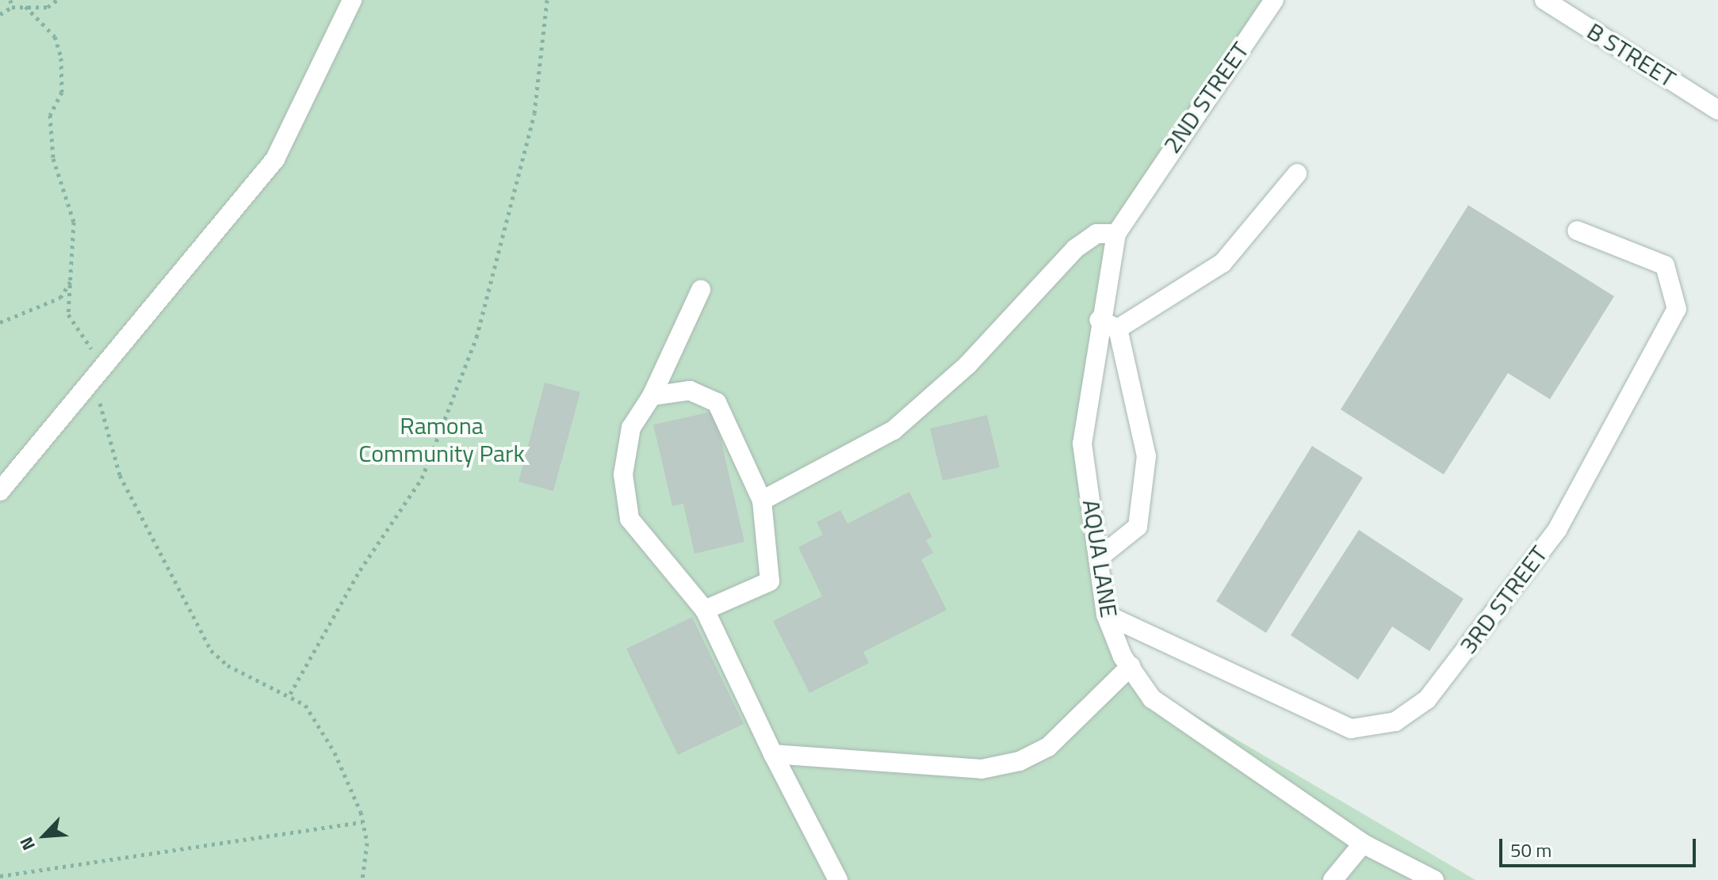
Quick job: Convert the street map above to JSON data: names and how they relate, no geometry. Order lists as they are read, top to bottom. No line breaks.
{"streets":{"street":["B STREET","2ND STREET","AQUA LANE","3RD STREET"]},"crossings":[["2ND STREET","AQUA LANE"],["AQUA LANE","3RD STREET"]],"parks":["Ramona Community Park"],"scale_bar":"50 m","north":"bottom left"}
